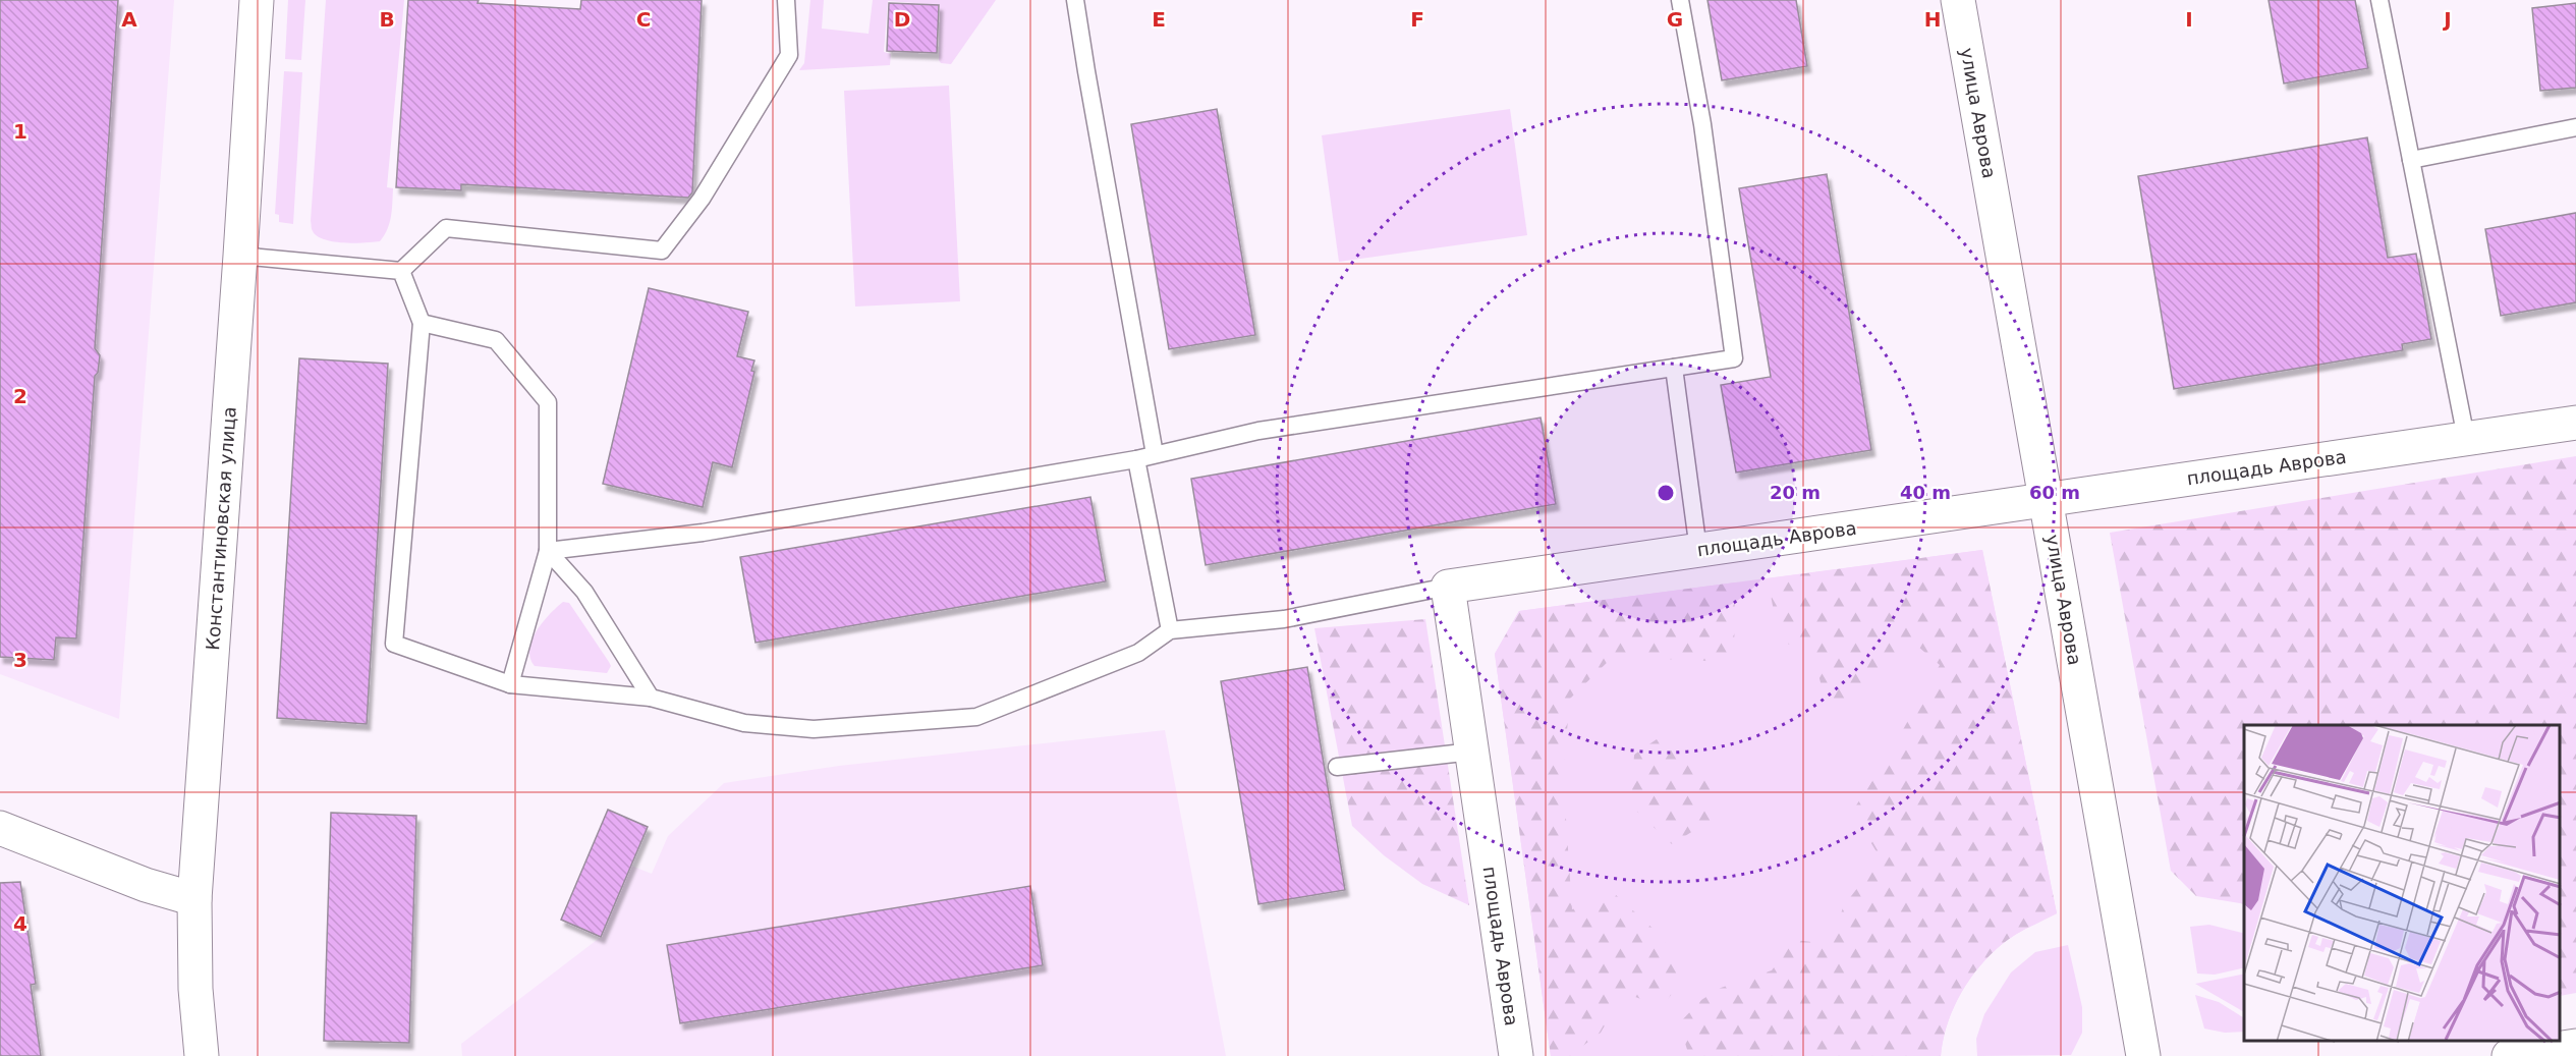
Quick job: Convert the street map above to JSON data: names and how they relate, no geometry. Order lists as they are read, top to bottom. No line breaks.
{"streets":{"street":["улица Аврова","площадь Аврова","Константиновская улица"]},"crossings":[["улица Аврова","площадь Аврова"]],"grid":{"columns":["A","B","C","D","E","F","G","H","I","J"],"rows":["1","2","3","4"]},"rings":["20 m","40 m","60 m"]}
